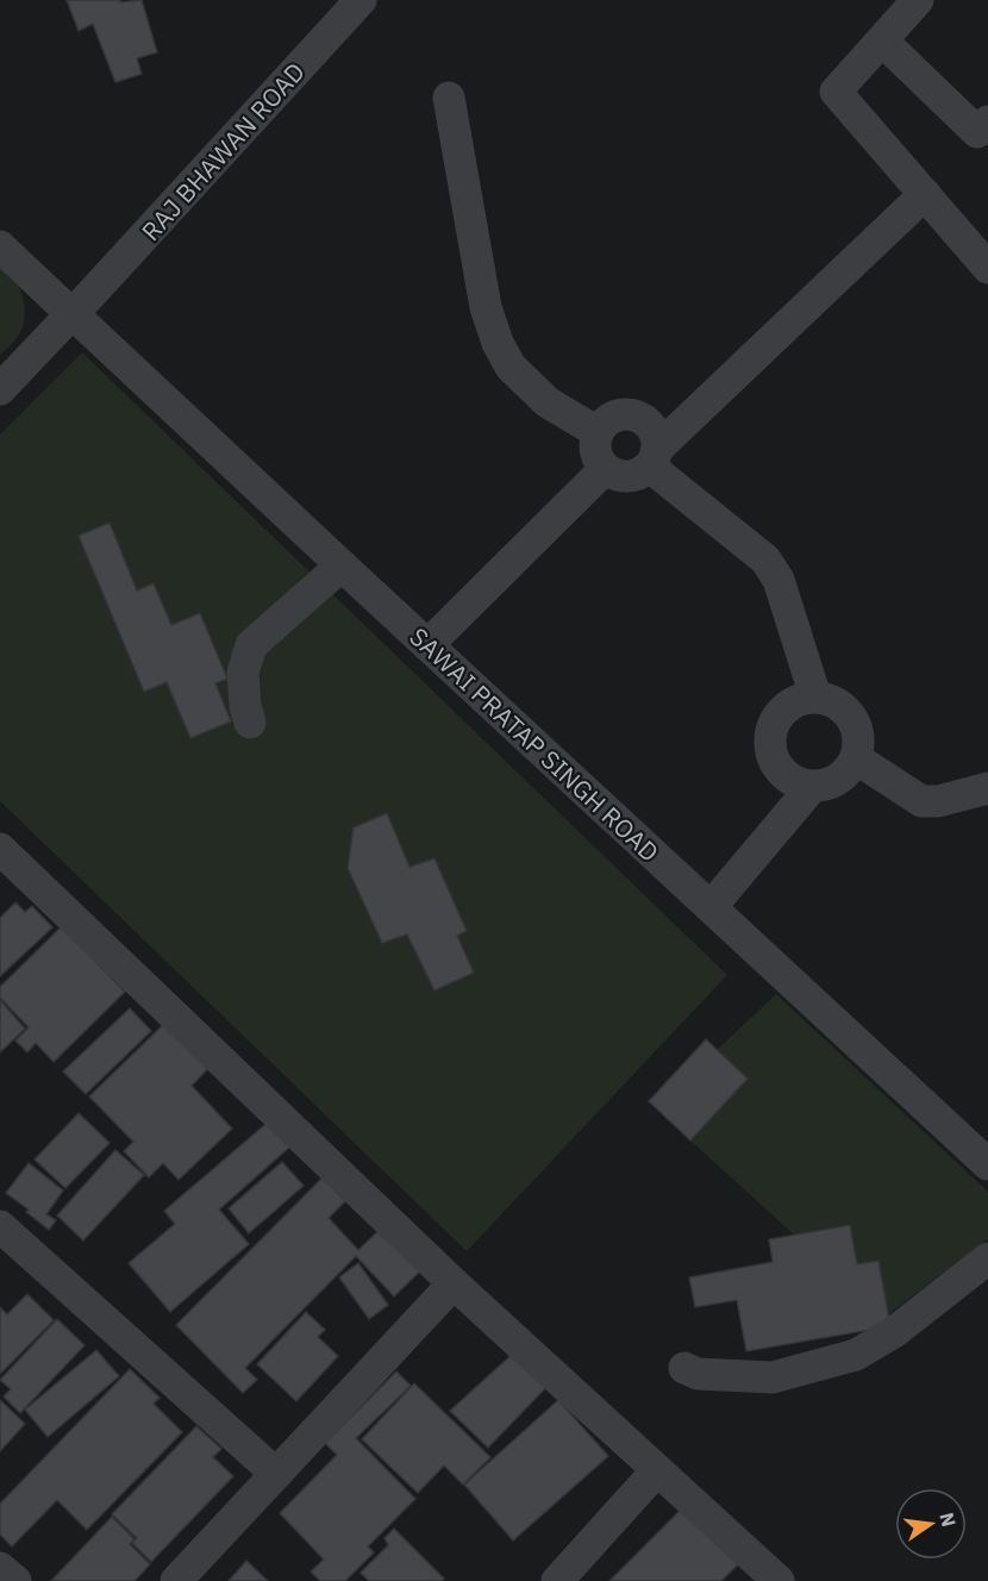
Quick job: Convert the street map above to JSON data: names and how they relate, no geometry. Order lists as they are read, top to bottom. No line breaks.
{"streets":{"street":["RAJ BHAWAN ROAD","SAWAI PRATAP SINGH ROAD"]},"crossings":[["RAJ BHAWAN ROAD","SAWAI PRATAP SINGH ROAD"]],"north":"right"}
